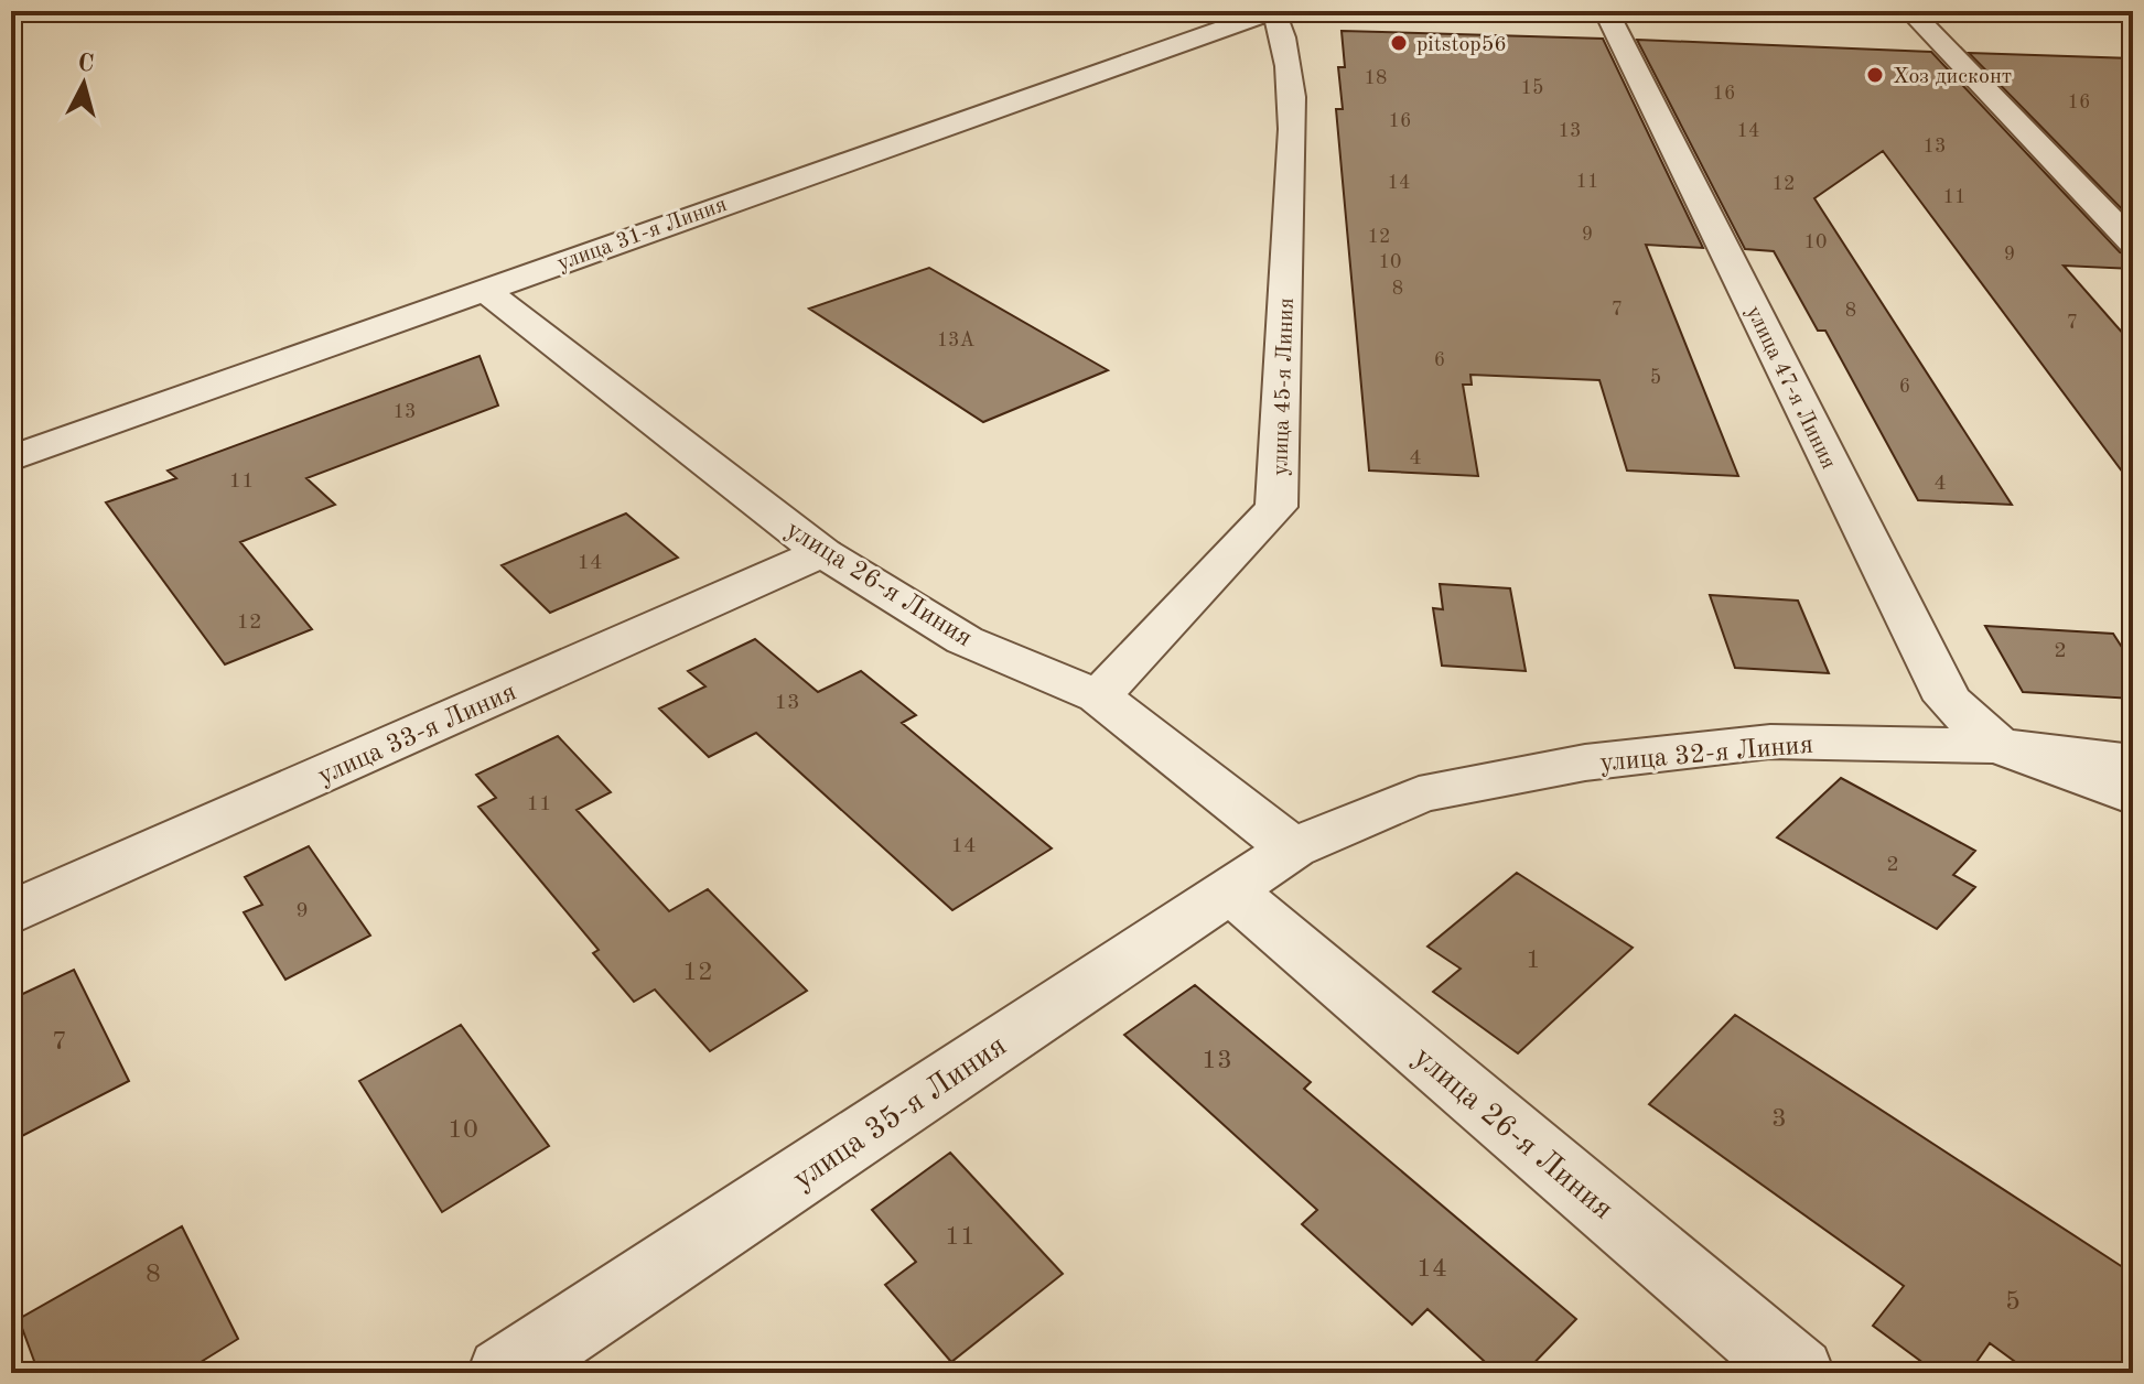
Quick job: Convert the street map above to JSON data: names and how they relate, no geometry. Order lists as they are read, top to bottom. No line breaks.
{"streets":{"street":["улица 31-я Линия","улица 45-я Линия","улица 47-я Линия","улица 26-я Линия","улица 33-я Линия","улица 32-я Линия","улица 35-я Линия"]},"crossings":[["улица 31-я Линия","улица 45-я Линия"],["улица 31-я Линия","улица 26-я Линия"],["улица 45-я Линия","улица 26-я Линия"],["улица 47-я Линия","улица 32-я Линия"],["улица 26-я Линия","улица 33-я Линия"],["улица 26-я Линия","улица 32-я Линия"],["улица 26-я Линия","улица 35-я Линия"],["улица 32-я Линия","улица 35-я Линия"]],"places":["pitstop56","Хоз дисконт"],"house_numbers":["18","15","16","16","16","13","14","13","11","14","12","11","9","12","10","9","10","8","7","8","7","13А","6","5","6","13","4","11","4","14","12","2","13","11","14","2","9","1","12","7","13","3","10","11","14","8","5"],"north":"top"}
